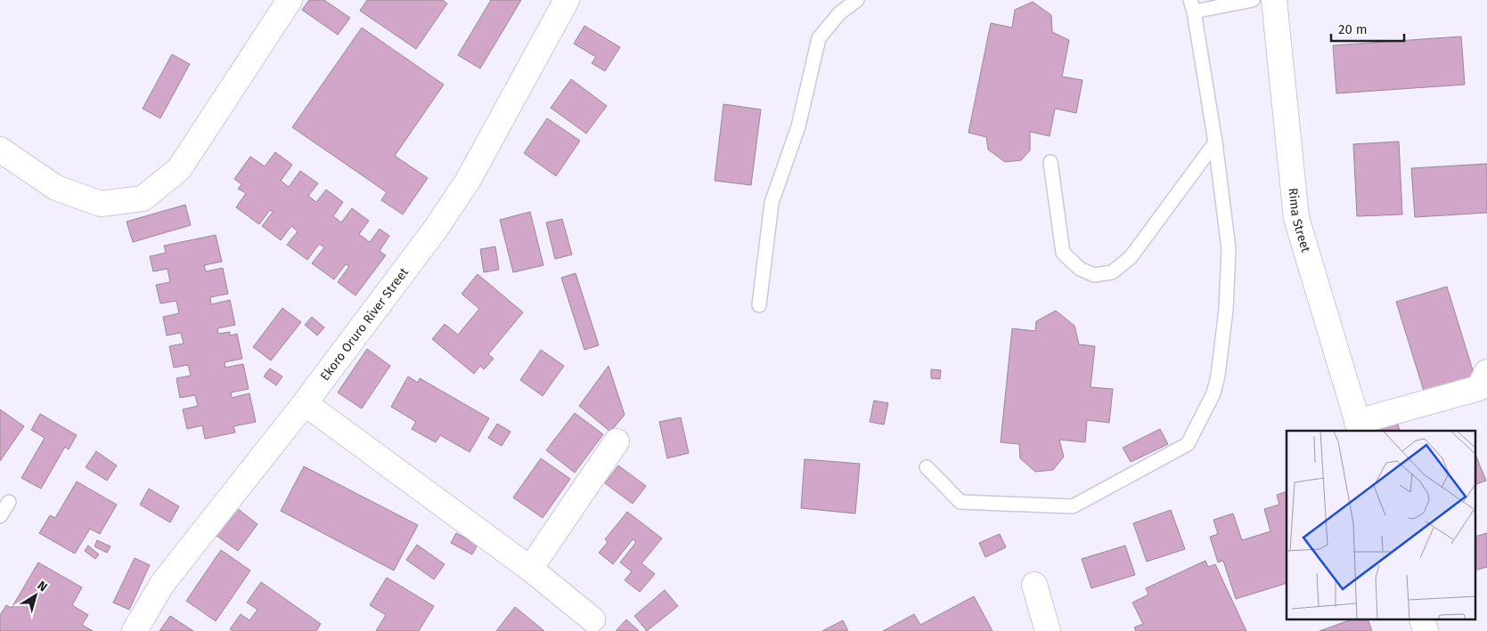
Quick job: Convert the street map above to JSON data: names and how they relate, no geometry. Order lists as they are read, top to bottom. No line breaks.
{"streets":{"street":["Rima Street","Ekoro Oruro River Street"]},"scale_bar":"20 m","north":"top right"}
